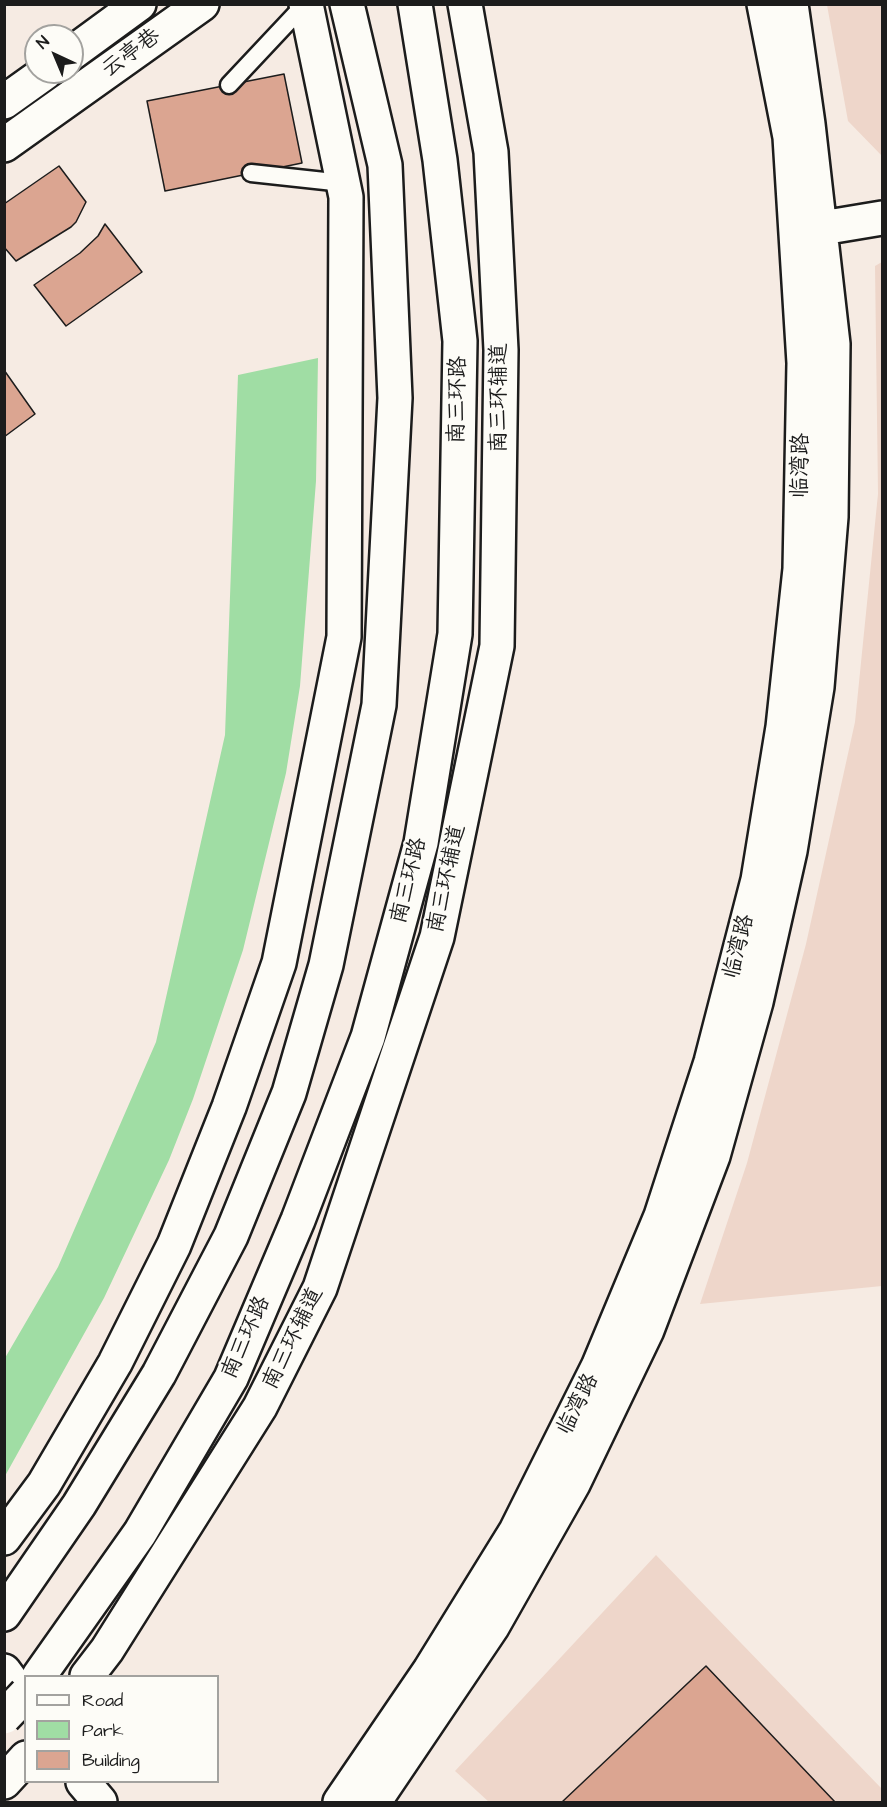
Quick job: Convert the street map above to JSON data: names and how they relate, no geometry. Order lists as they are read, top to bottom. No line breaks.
{"streets":{"main road":["云亭巷","南三环辅道","南三环路","临湾路"]},"legend":["Road","Park","Building"],"north":"top left"}
